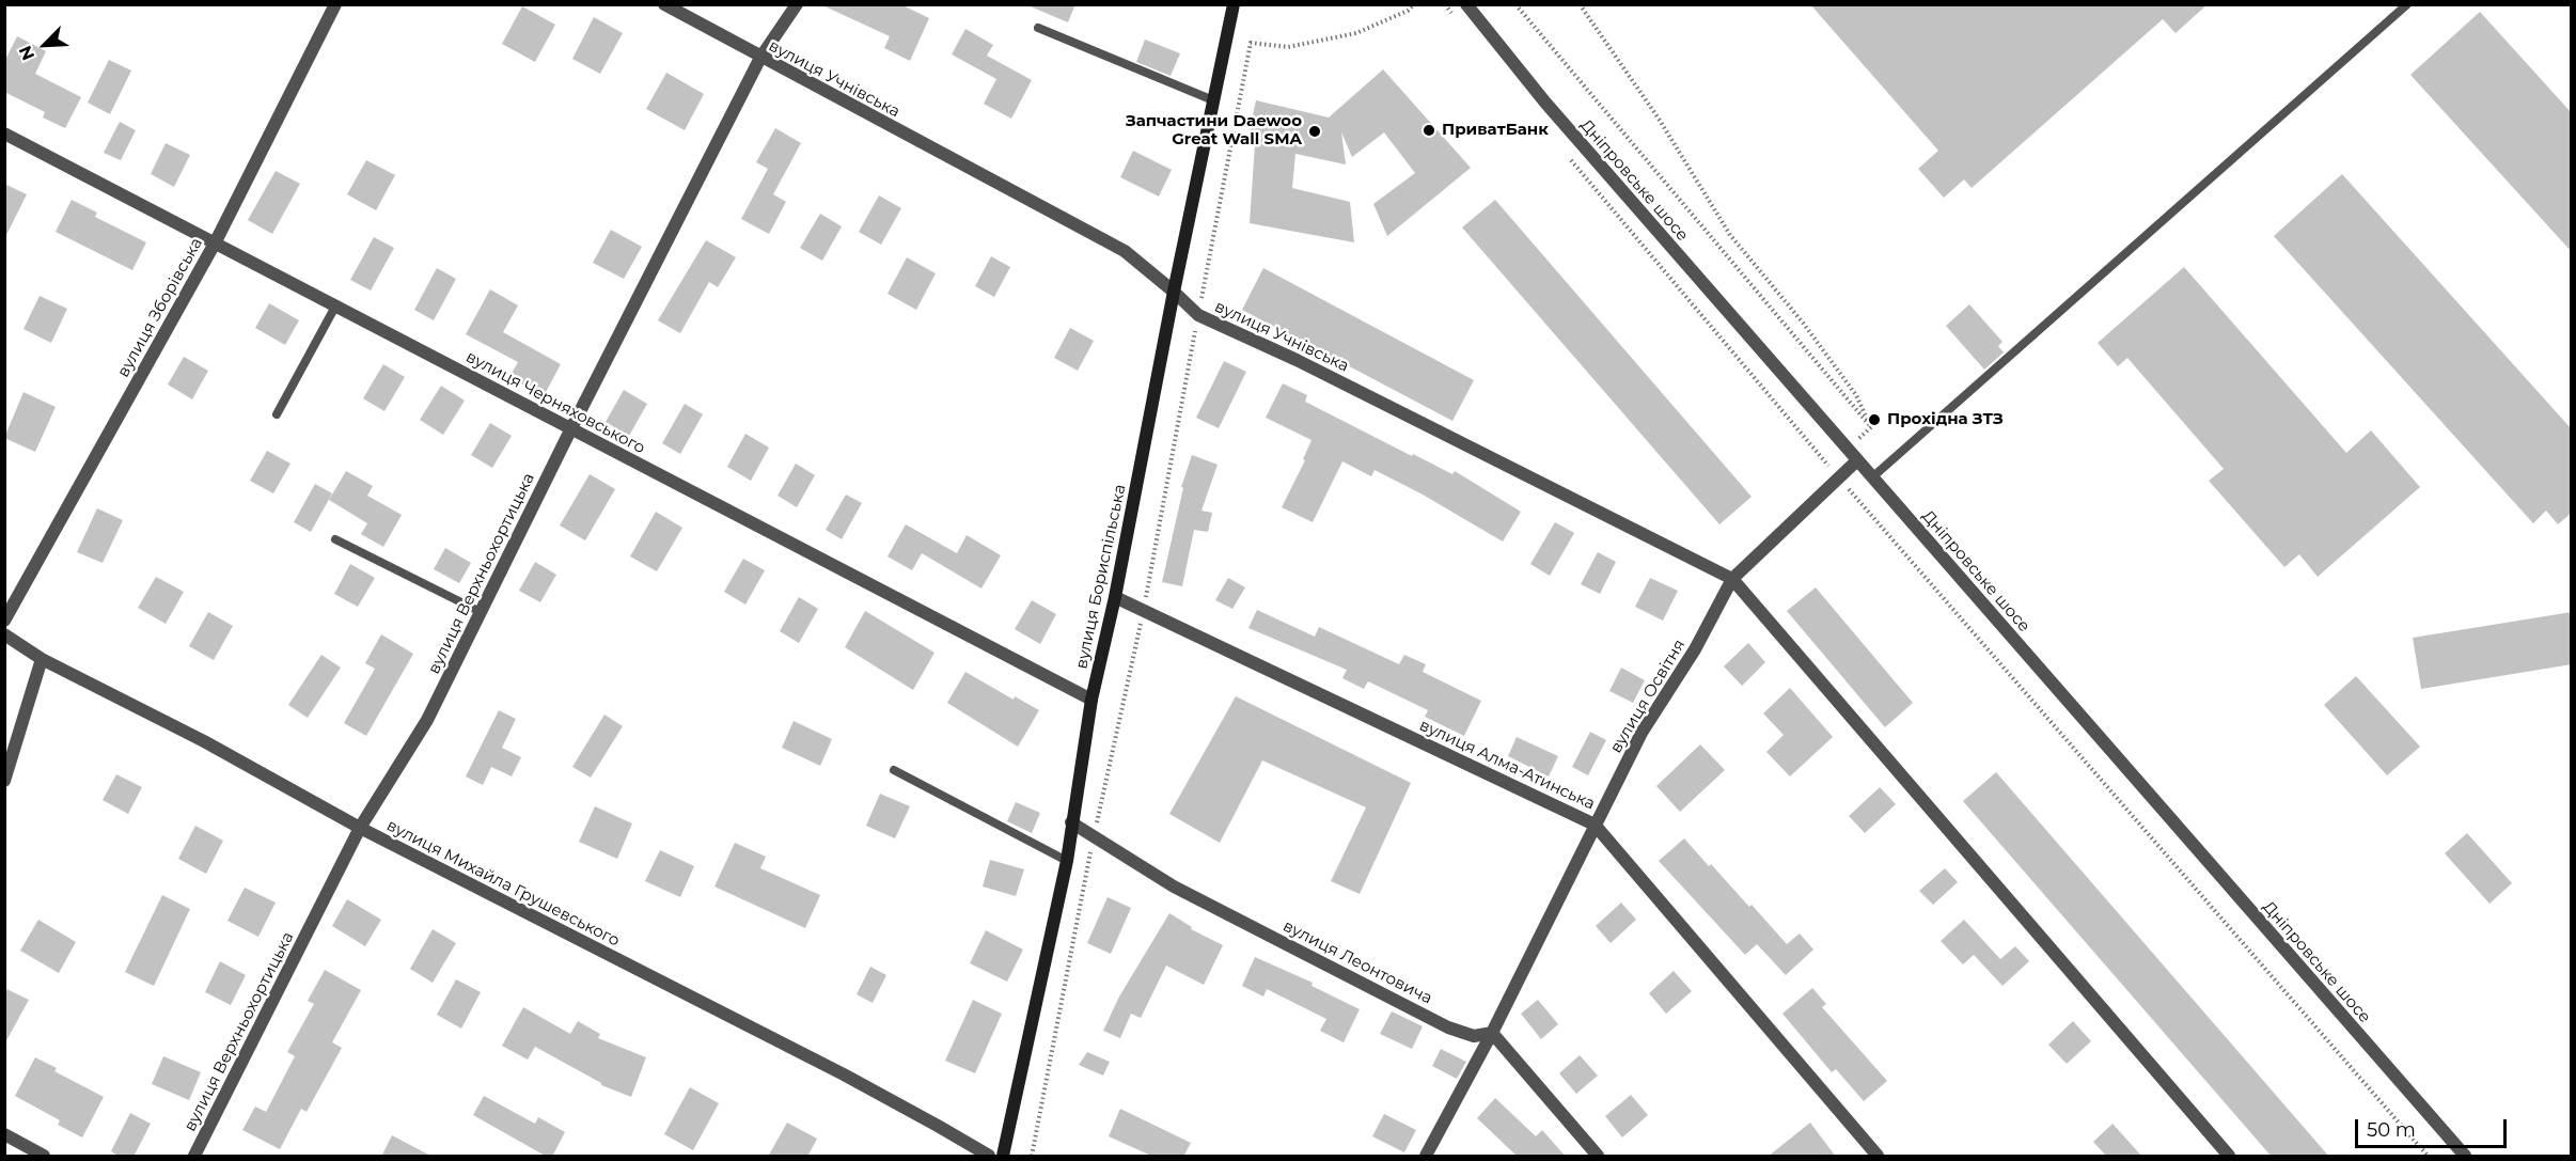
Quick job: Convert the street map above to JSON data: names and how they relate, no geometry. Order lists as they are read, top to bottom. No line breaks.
{"streets":{"main road":["вулиця Бориспільська"],"street":["вулиця Учнівська","Дніпровське шосе","вулиця Зборівська","вулиця Черняховського","вулиця Верхньохортицька","вулиця Освітня","вулиця Алма-Атинська","вулиця Михайла Грушевського","вулиця Леонтовича"]},"crossings":[["вулиця Учнівська","вулиця Верхньохортицька"],["вулиця Учнівська","вулиця Бориспільська"],["вулиця Учнівська","вулиця Освітня"],["Дніпровське шосе","вулиця Освітня"],["вулиця Зборівська","вулиця Черняховського"],["вулиця Черняховського","вулиця Верхньохортицька"],["вулиця Черняховського","вулиця Бориспільська"],["вулиця Верхньохортицька","вулиця Михайла Грушевського"],["вулиця Бориспільська","вулиця Алма-Атинська"],["вулиця Бориспільська","вулиця Леонтовича"],["вулиця Освітня","вулиця Алма-Атинська"],["вулиця Освітня","вулиця Леонтовича"]],"places":["ПриватБанк","Запчастини Daewoo Great Wall SMA","Прохідна ЗТЗ"],"scale_bar":"50 m","north":"bottom left"}
